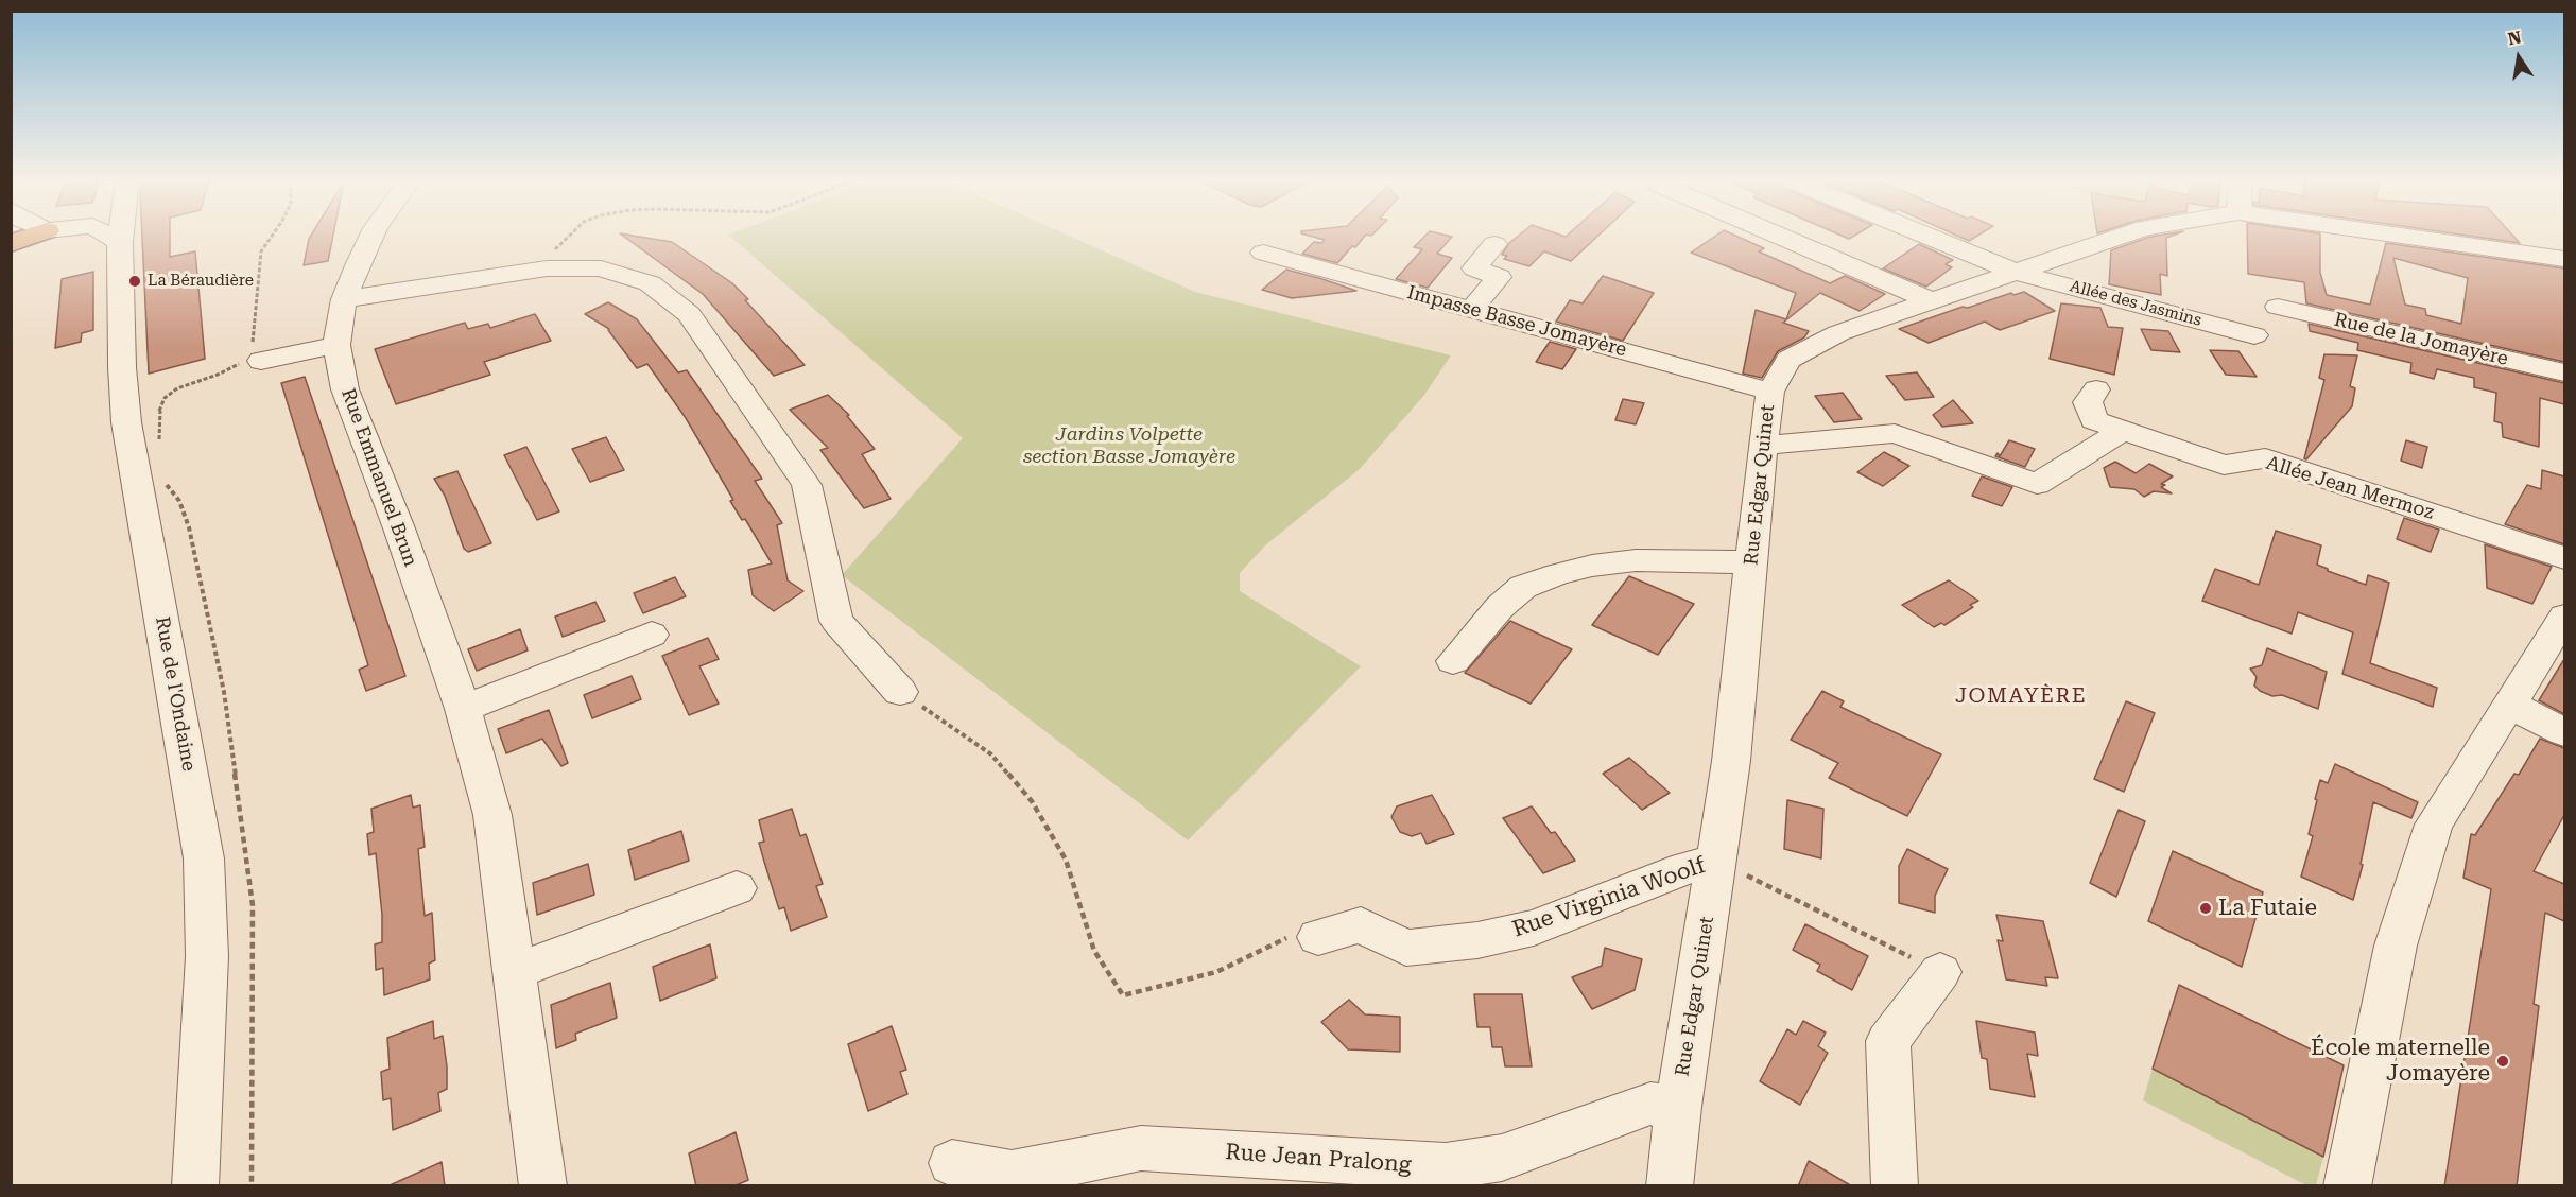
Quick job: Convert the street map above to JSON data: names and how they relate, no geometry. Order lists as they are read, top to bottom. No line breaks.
{"streets":{"street":["Allée des Jasmins","Impasse Basse Jomayère","Rue de la Jomayère","Rue Emmanuel Brun","Rue Edgar Quinet","Allée Jean Mermoz","Rue de l'Ondaine","Rue Virginia Woolf","Rue Jean Pralong"]},"crossings":[["Allée des Jasmins","Rue Edgar Quinet"],["Impasse Basse Jomayère","Rue Edgar Quinet"],["Rue Edgar Quinet","Rue Virginia Woolf"],["Rue Edgar Quinet","Rue Jean Pralong"]],"districts":["JOMAYÈRE"],"parks":["Jardins Volpette section Basse Jomayère"],"places":["La Béraudière","La Futaie","École maternelle Jomayère"],"north":"top"}
